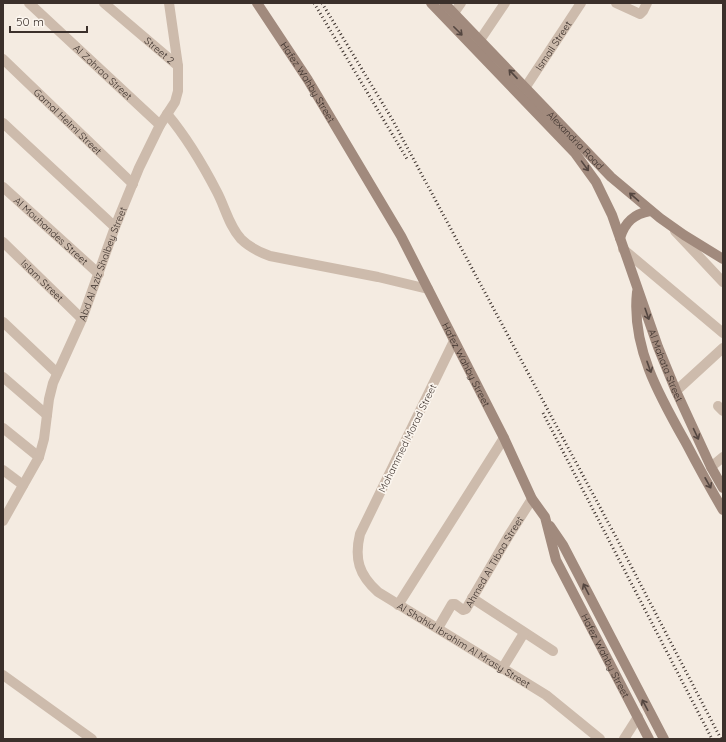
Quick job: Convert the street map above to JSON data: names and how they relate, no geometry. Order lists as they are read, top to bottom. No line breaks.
{"streets":{"main road":["Hafez Wahby Street","Alexandria Road","Al Mahata Street"],"street":["Ismail Street","Street 2","Al Zahraa Street","Gamal Helmi Street","Al Mouhandes Street","Abd Al Aziz Shalbey Street","Islam Street","Mohammed Morad Street","Ahmed Al Tibaa Street","Al Shahid Ibrahim Al Mrasy Street"]},"crossings":[["Ismail Street","Alexandria Road"],["Street 2","Abd Al Aziz Shalbey Street"],["Al Zahraa Street","Abd Al Aziz Shalbey Street"],["Hafez Wahby Street","Mohammed Morad Street"],["Hafez Wahby Street","Ahmed Al Tibaa Street"],["Gamal Helmi Street","Abd Al Aziz Shalbey Street"],["Alexandria Road","Al Mahata Street"],["Al Mouhandes Street","Abd Al Aziz Shalbey Street"],["Abd Al Aziz Shalbey Street","Islam Street"],["Mohammed Morad Street","Al Shahid Ibrahim Al Mrasy Street"],["Ahmed Al Tibaa Street","Al Shahid Ibrahim Al Mrasy Street"]],"scale_bar":"50 m"}
